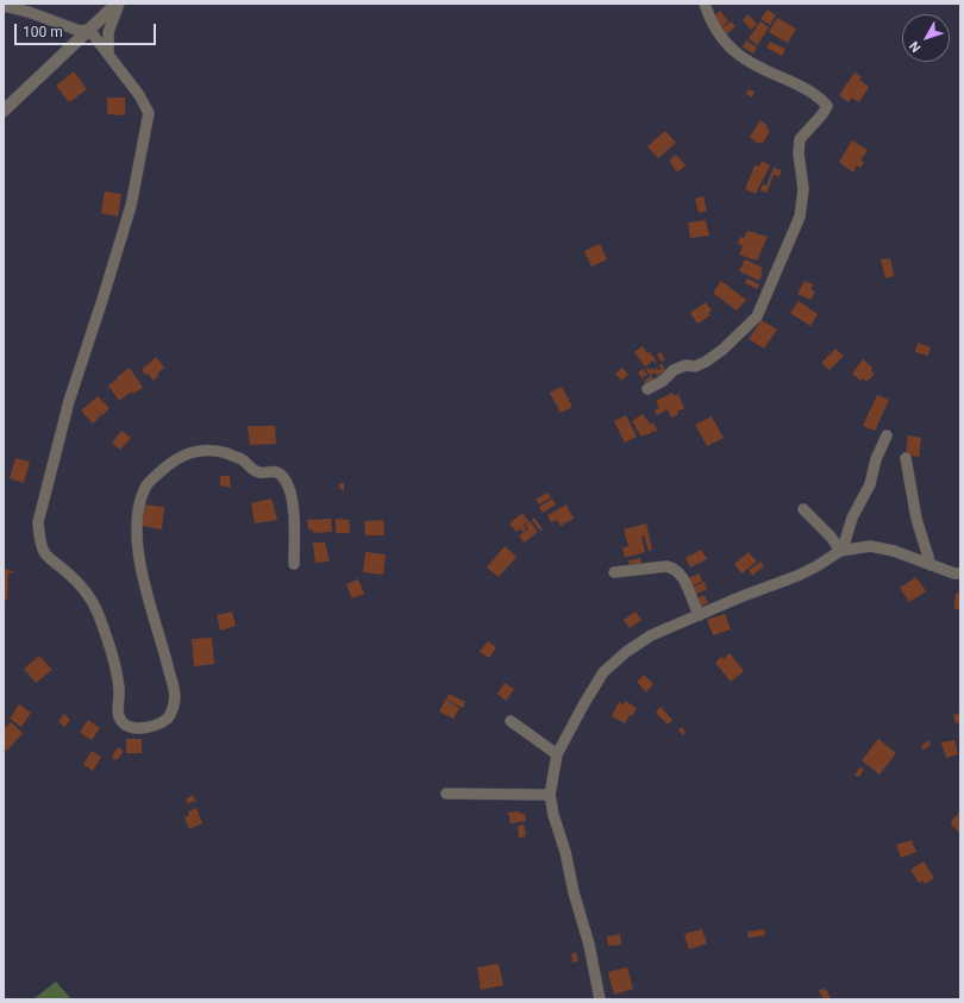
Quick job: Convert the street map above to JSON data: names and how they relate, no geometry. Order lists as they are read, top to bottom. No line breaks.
{"scale_bar":"100 m","north":"bottom left"}
